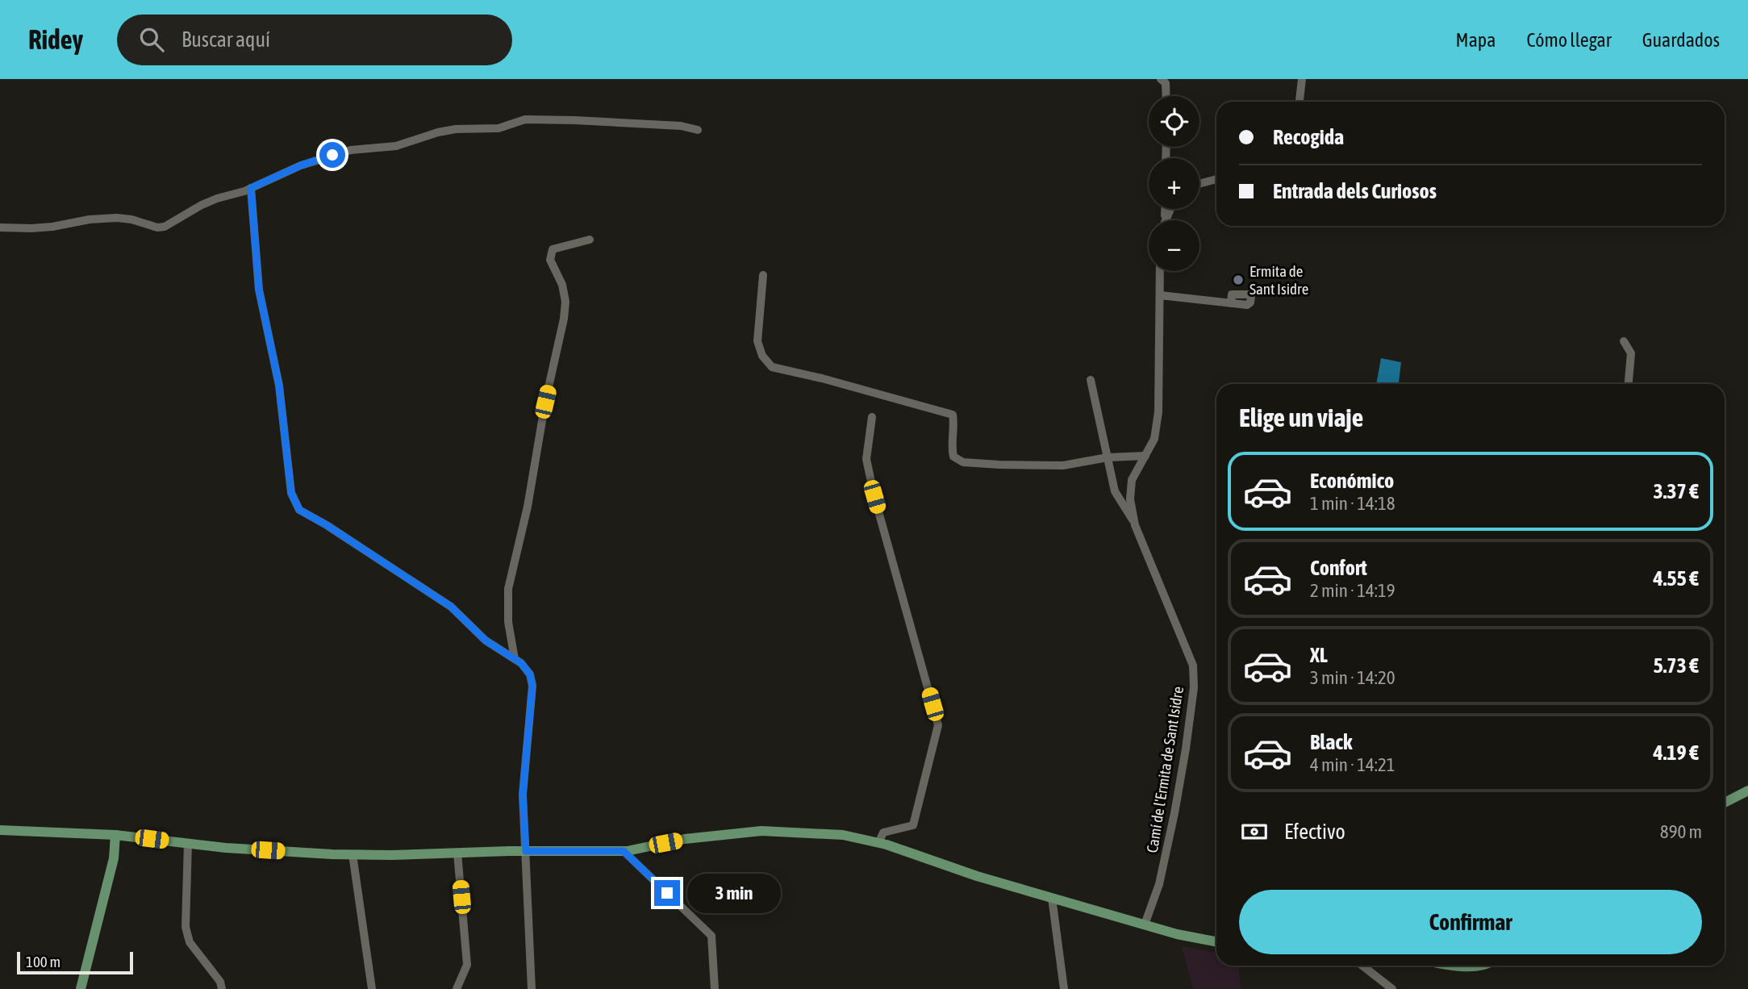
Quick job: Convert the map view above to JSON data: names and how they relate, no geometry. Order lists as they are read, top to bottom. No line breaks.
{"streets":{"street":["Camí de l'Ermita de Sant Isidre"]},"places":["Ermita de Sant Isidre"],"scale_bar":"100 m","page":{"header":"Ridey","search":"Buscar aquí","nav":["Mapa","Cómo llegar","Guardados"],"map_buttons":["+","−"],"banner":["Recogida","Entrada dels Curiosos"],"heading":"Elige un viaje","list":[{"name":"Económico","note":"1 min · 14:18","value":"3.37 €"},{"name":"Confort","note":"2 min · 14:19","value":"4.55 €"},{"name":"XL","note":"3 min · 14:20","value":"5.73 €"},{"name":"Black","note":"4 min · 14:21","value":"4.19 €"}],"pay":["Efectivo","890 m"],"bubble":"3 min","buttons":"Confirmar","scale":"100 m"}}
